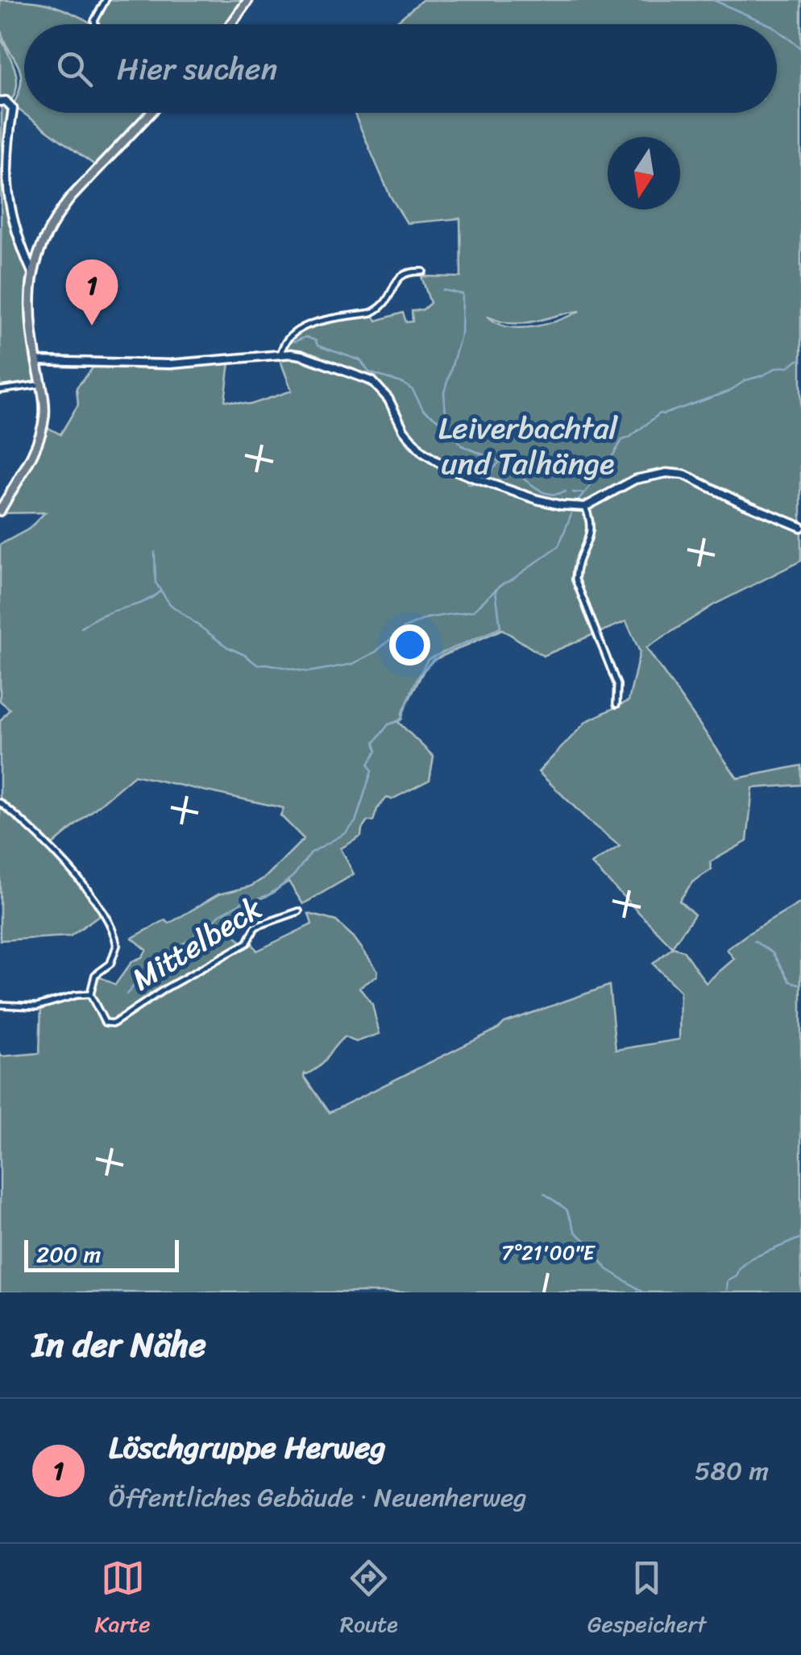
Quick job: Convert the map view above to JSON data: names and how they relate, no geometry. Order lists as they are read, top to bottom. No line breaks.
{"streets":{"street":["Mittelbeck"]},"parks":["Leiverbachtal und Talhänge"],"scale_bar":"200 m","north":"bottom","page":{"search":"Hier suchen","pins":"1","scale":"200 m","heading":"In der Nähe","list":[{"mark":"1","name":"Löschgruppe Herweg","note":"Öffentliches Gebäude · Neuenherweg","value":"580 m"}],"nav":["Karte","Route","Gespeichert"]},"coordinates":["7°21'00\"E"]}
